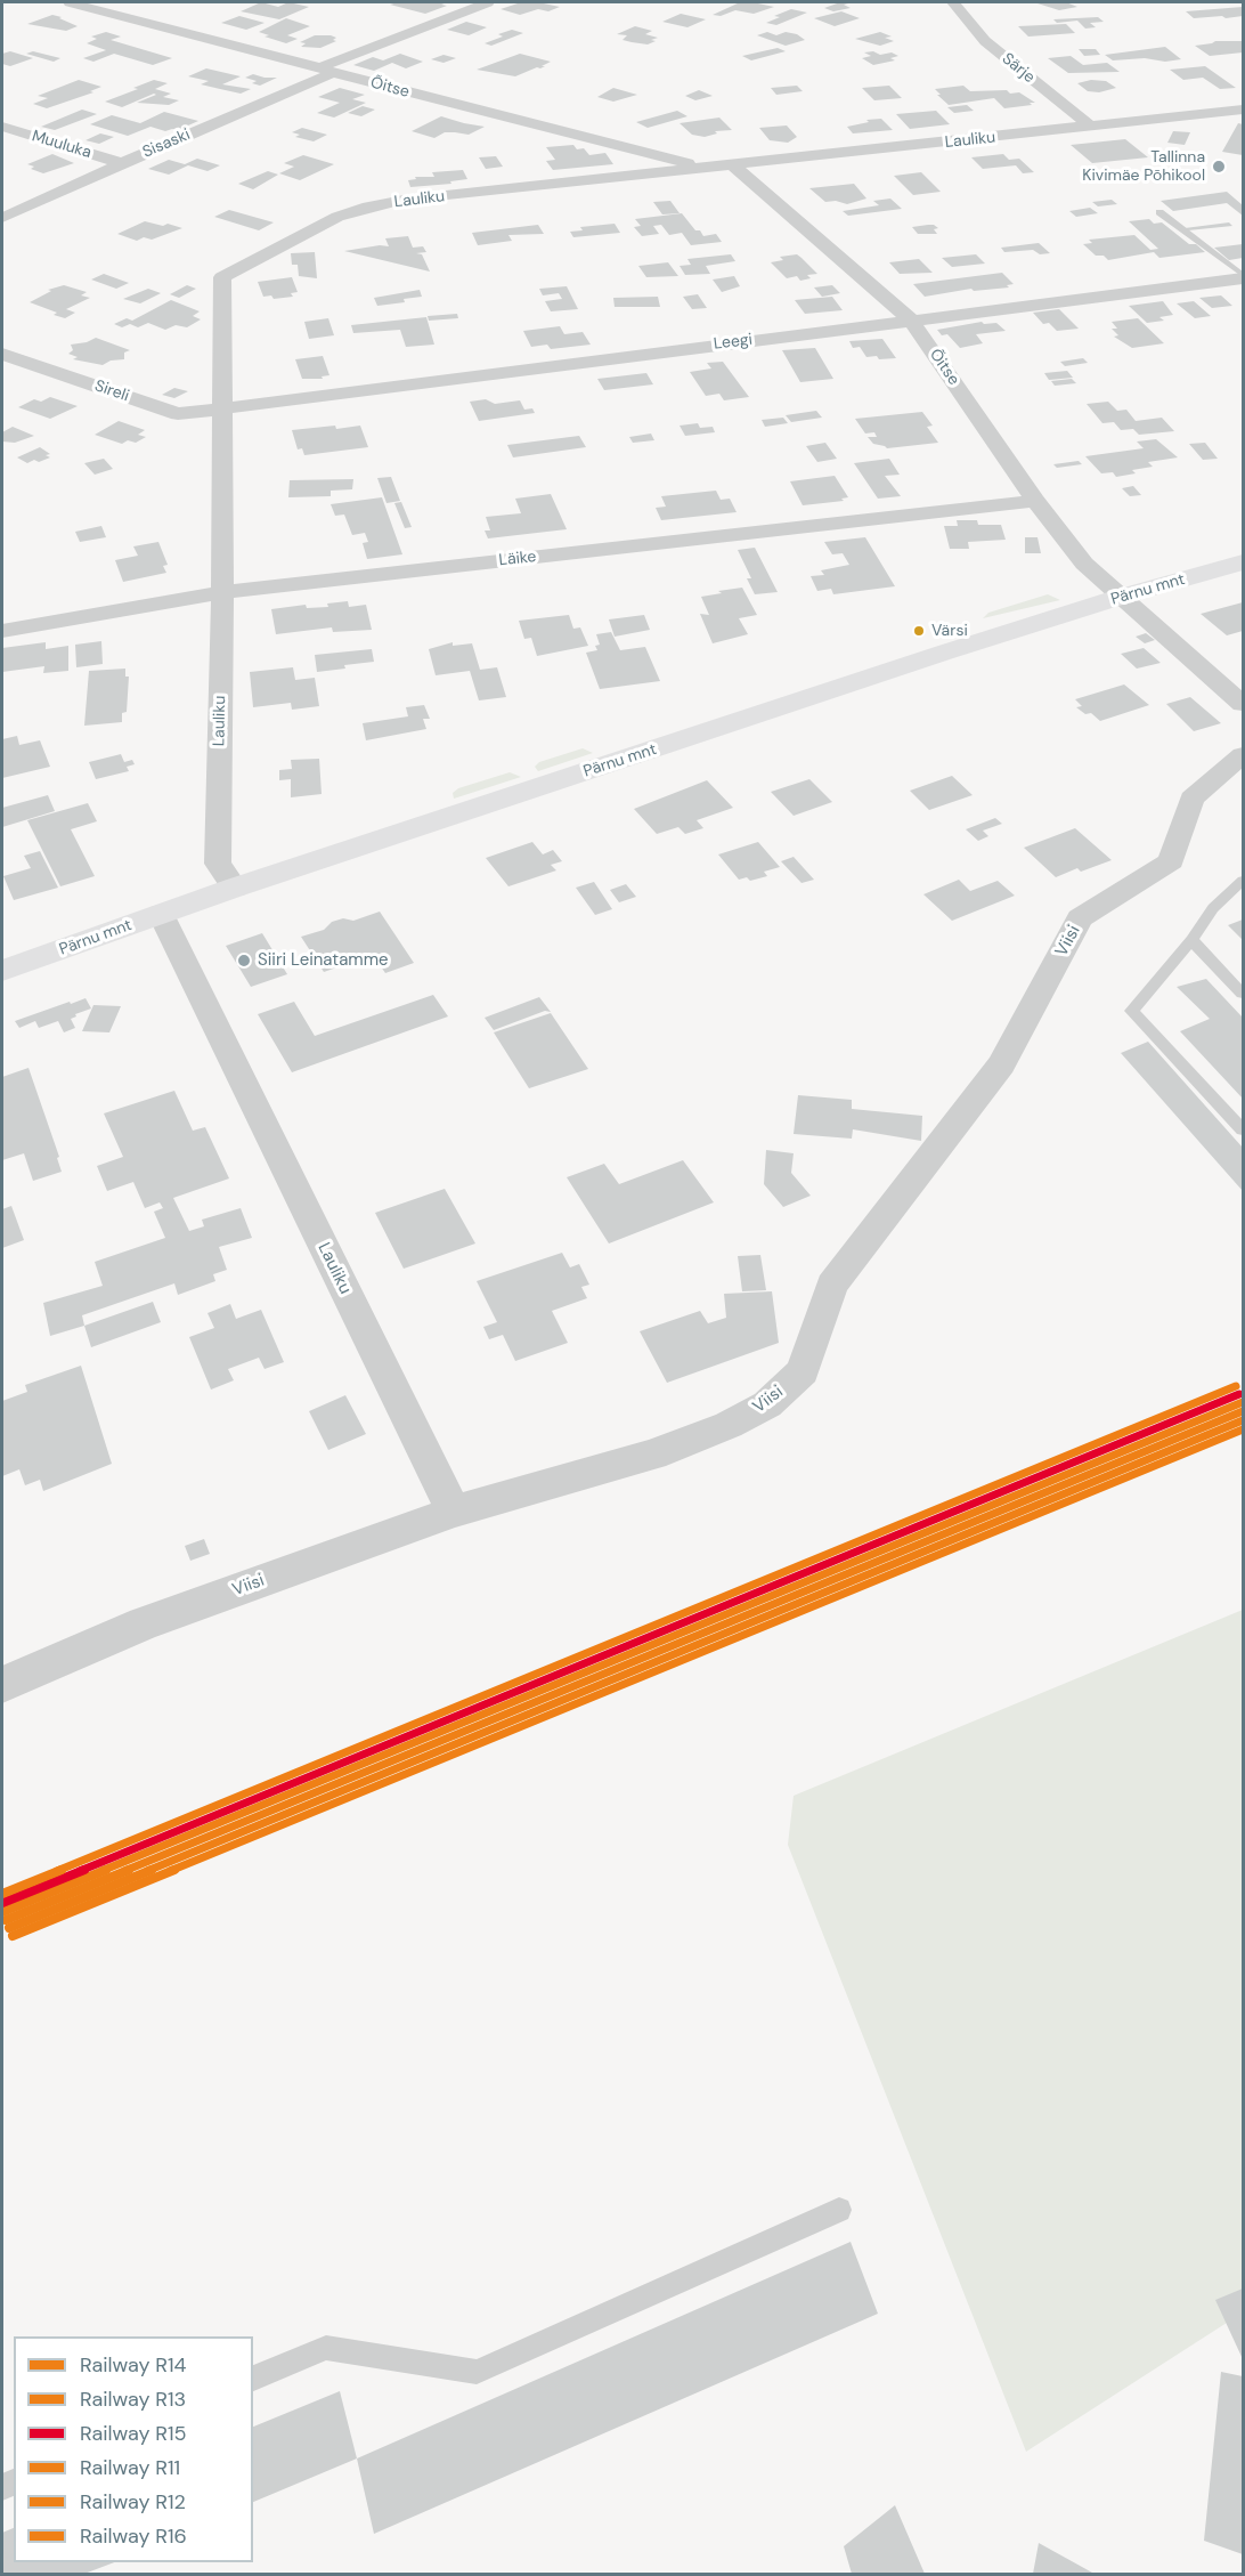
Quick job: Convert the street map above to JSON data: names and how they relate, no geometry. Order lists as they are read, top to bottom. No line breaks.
{"streets":{"main road":["Pärnu mnt"],"street":["Särje","Õitse","Lauliku","Sisaski","Muuluka","Leegi","Sireli","Läike","Viisi"]},"crossings":[["Särje","Lauliku"],["Õitse","Lauliku"],["Õitse","Sisaski"],["Õitse","Leegi"],["Õitse","Läike"],["Õitse","Pärnu mnt"],["Lauliku","Leegi"],["Lauliku","Sireli"],["Lauliku","Läike"],["Lauliku","Pärnu mnt"],["Lauliku","Viisi"],["Sisaski","Muuluka"],["Leegi","Sireli"]],"places":["Tallinna Kivimäe Põhikool","Värsi","Siiri Leinatamme"],"lines":["rail line R12","rail line R15","rail line R14","rail line R13","rail line R11","rail line R16"],"legend":["Railway R14","Railway R13","Railway R15","Railway R11","Railway R12","Railway R16"]}
